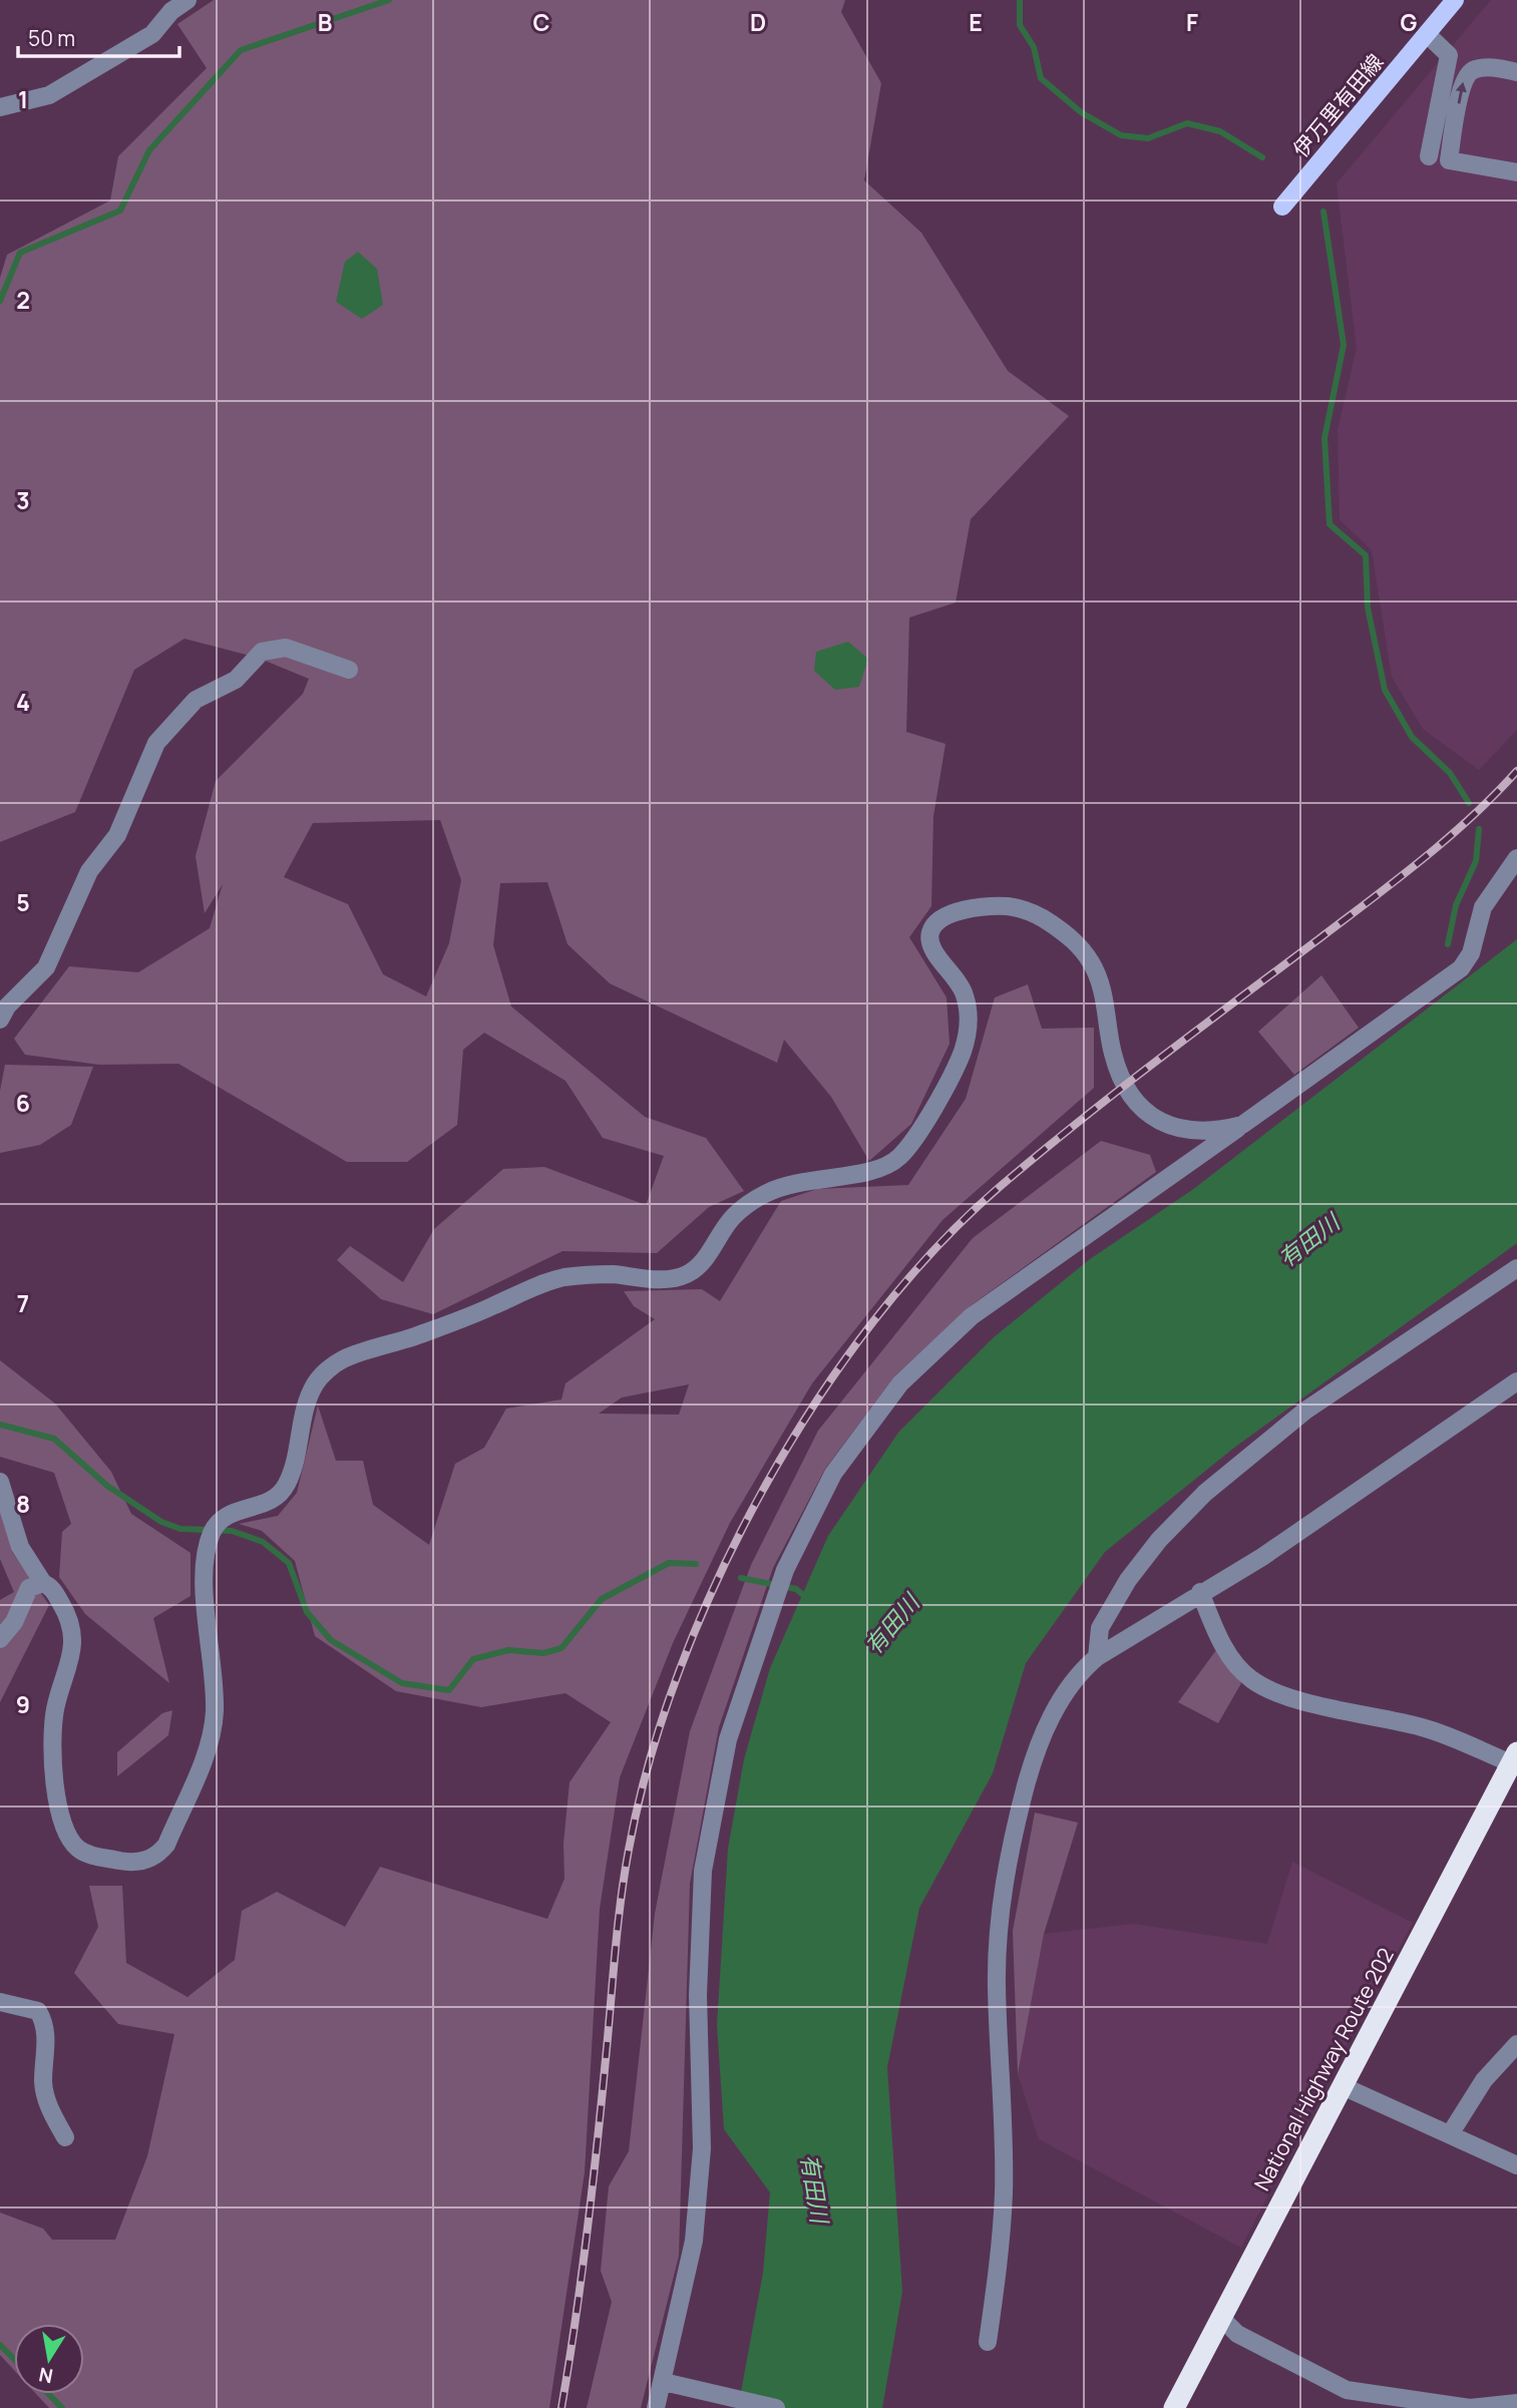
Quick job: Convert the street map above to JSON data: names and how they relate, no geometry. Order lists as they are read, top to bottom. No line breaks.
{"streets":{"highway":["National Highway Route 202"],"main road":["伊万里有田線"]},"water":["有田川"],"scale_bar":"50 m","north":"bottom","grid":{"columns":["B","C","D","E","F","G"],"rows":["1","2","3","4","5","6","7","8","9"]}}
